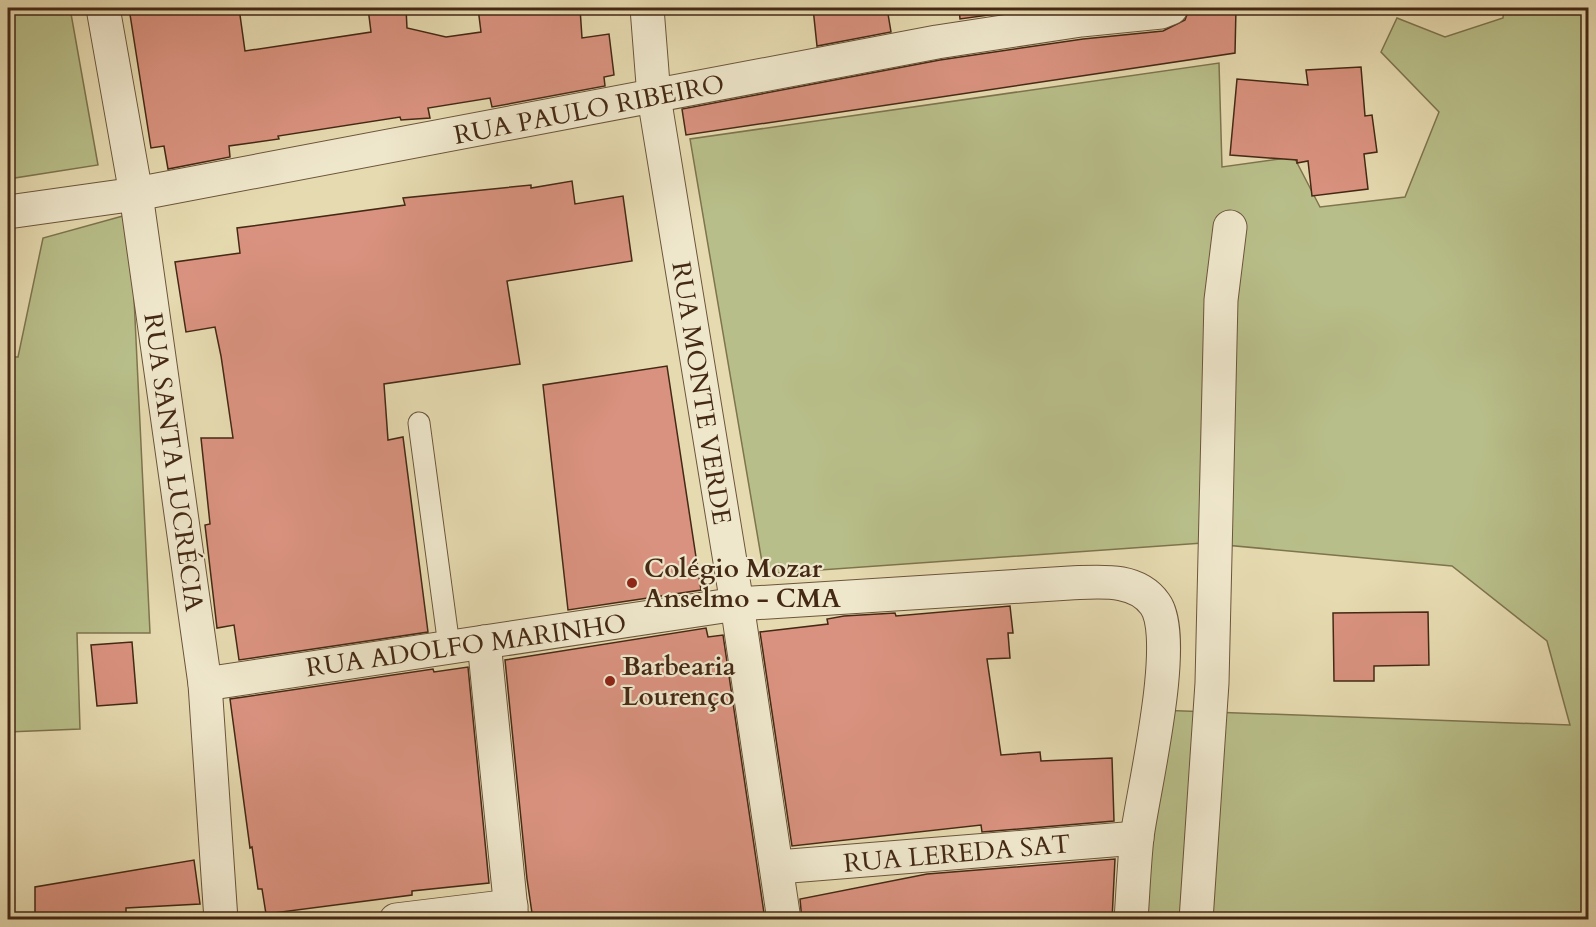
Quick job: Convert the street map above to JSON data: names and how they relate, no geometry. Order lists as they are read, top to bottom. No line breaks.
{"streets":{"street":["RUA PAULO RIBEIRO","RUA MONTE VERDE","RUA SANTA LUCRÉCIA","RUA ADOLFO MARINHO","RUA LEREDA SAT"]},"crossings":[["RUA PAULO RIBEIRO","RUA MONTE VERDE"],["RUA PAULO RIBEIRO","RUA SANTA LUCRÉCIA"],["RUA MONTE VERDE","RUA ADOLFO MARINHO"],["RUA MONTE VERDE","RUA LEREDA SAT"],["RUA SANTA LUCRÉCIA","RUA ADOLFO MARINHO"],["RUA ADOLFO MARINHO","RUA LEREDA SAT"]],"places":["Colégio Mozar Anselmo - CMA","Barbearia Lourenço"]}
